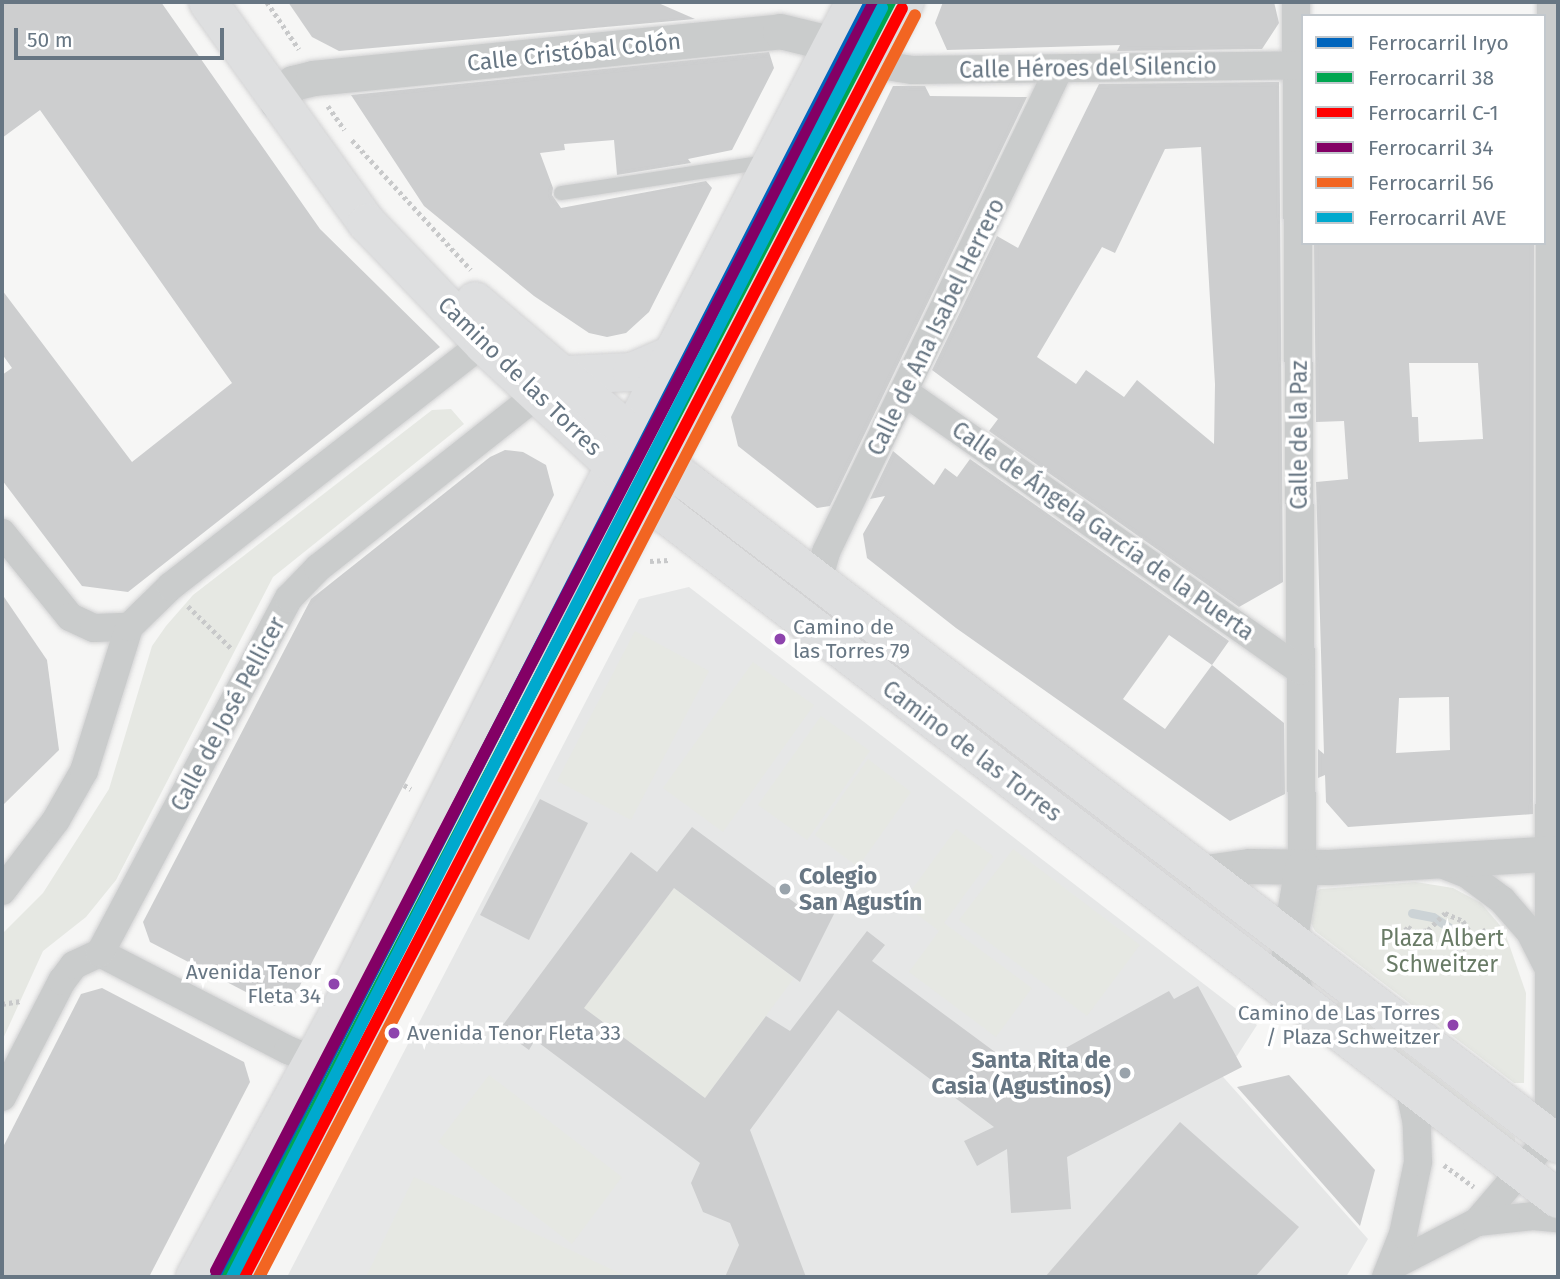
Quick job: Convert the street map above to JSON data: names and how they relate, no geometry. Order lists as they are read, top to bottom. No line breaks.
{"streets":{"main road":["Camino de las Torres"],"street":["Calle Cristóbal Colón","Calle Héroes del Silencio","Calle de Ana Isabel Herrero","Calle de la Paz","Calle de Ángela García de la Puerta","Calle de José Pellicer"]},"crossings":[["Calle Cristóbal Colón","Calle Héroes del Silencio"],["Calle Cristóbal Colón","Camino de las Torres"],["Calle Héroes del Silencio","Calle de Ana Isabel Herrero"],["Calle Héroes del Silencio","Calle de la Paz"],["Calle de Ana Isabel Herrero","Camino de las Torres"],["Calle de Ana Isabel Herrero","Calle de Ángela García de la Puerta"],["Camino de las Torres","Calle de José Pellicer"],["Calle de la Paz","Calle de Ángela García de la Puerta"]],"parks":["Plaza Albert Schweitzer"],"places":["Camino de las Torres 79","Colegio San Agustín","Avenida Tenor Fleta 34","Camino de Las Torres / Plaza Schweitzer","Avenida Tenor Fleta 33","Santa Rita de Casia (Agustinos)"],"lines":["rail line Iryo","rail line 38","rail line 34","rail line C-1","rail line AVE","rail line 56"],"legend":["Ferrocarril Iryo","Ferrocarril 38","Ferrocarril C-1","Ferrocarril 34","Ferrocarril 56","Ferrocarril AVE"],"scale_bar":"50 m"}
